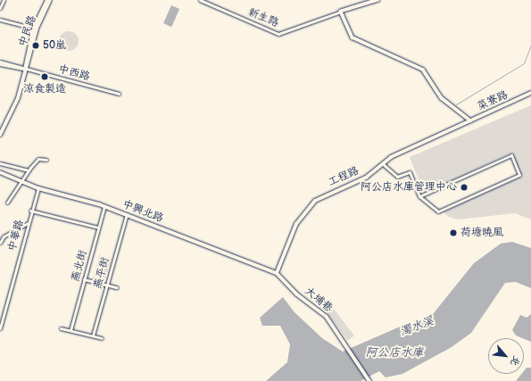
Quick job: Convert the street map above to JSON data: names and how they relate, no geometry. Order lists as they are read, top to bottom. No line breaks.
{"streets":{"main road":["中民路"],"street":["新生路","中西路","菜寮路","工程路","中興北路","中華路","燕北街","燕平街","大埔巷"]},"crossings":[["新生路","菜寮路"],["中民路","中西路"],["菜寮路","工程路"],["工程路","中興北路"],["工程路","大埔巷"],["中興北路","中華路"],["中興北路","燕北街"],["中興北路","燕平街"],["中興北路","大埔巷"]],"water":["濁水溪","阿公店水庫"],"places":["50嵐","涼食製造","阿公店水庫管理中心","荷塘曉風"],"north":"bottom right"}
